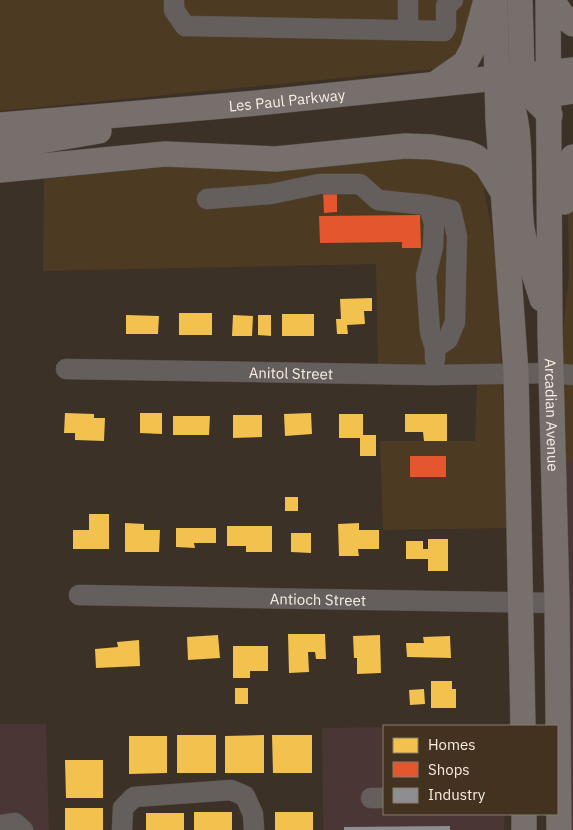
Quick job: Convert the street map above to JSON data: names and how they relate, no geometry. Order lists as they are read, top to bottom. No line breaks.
{"streets":{"main road":["Les Paul Parkway","Arcadian Avenue"],"street":["Anitol Street","Antioch Street"]},"crossings":[["Les Paul Parkway","Arcadian Avenue"],["Anitol Street","Arcadian Avenue"],["Arcadian Avenue","Antioch Street"]],"legend":["Homes","Shops","Industry"]}
